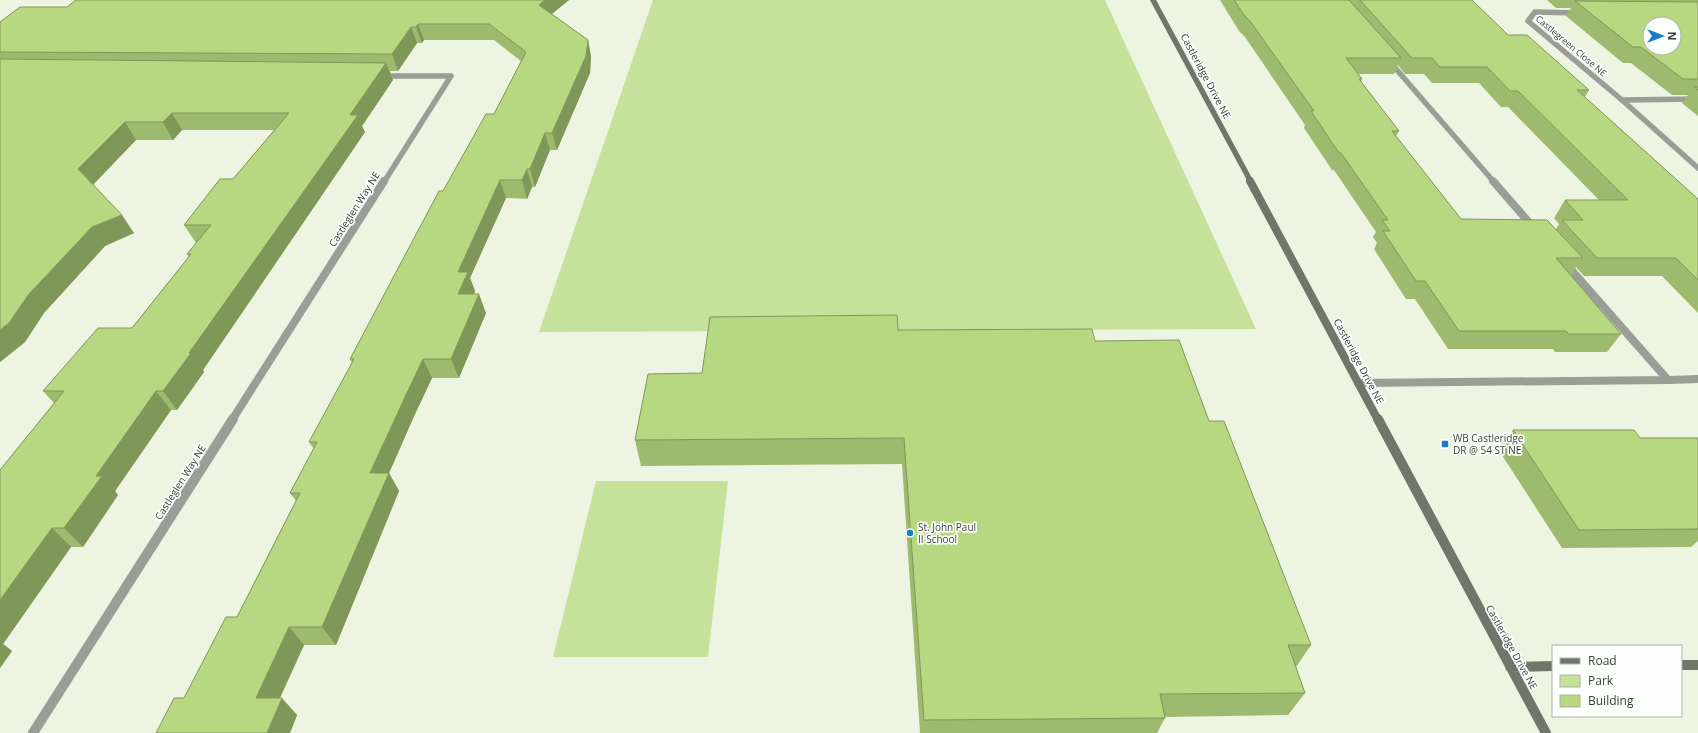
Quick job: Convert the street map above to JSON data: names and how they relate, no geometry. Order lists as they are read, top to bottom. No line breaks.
{"streets":{"street":["Castlegreen Close NE","Castleridge Drive NE","Castleglen Way NE"]},"places":{"transit":["WB Castleridge DR @ 54 ST NE"],"other":["St. John Paul II School"]},"legend":["Road","Park","Building"],"north":"right"}
